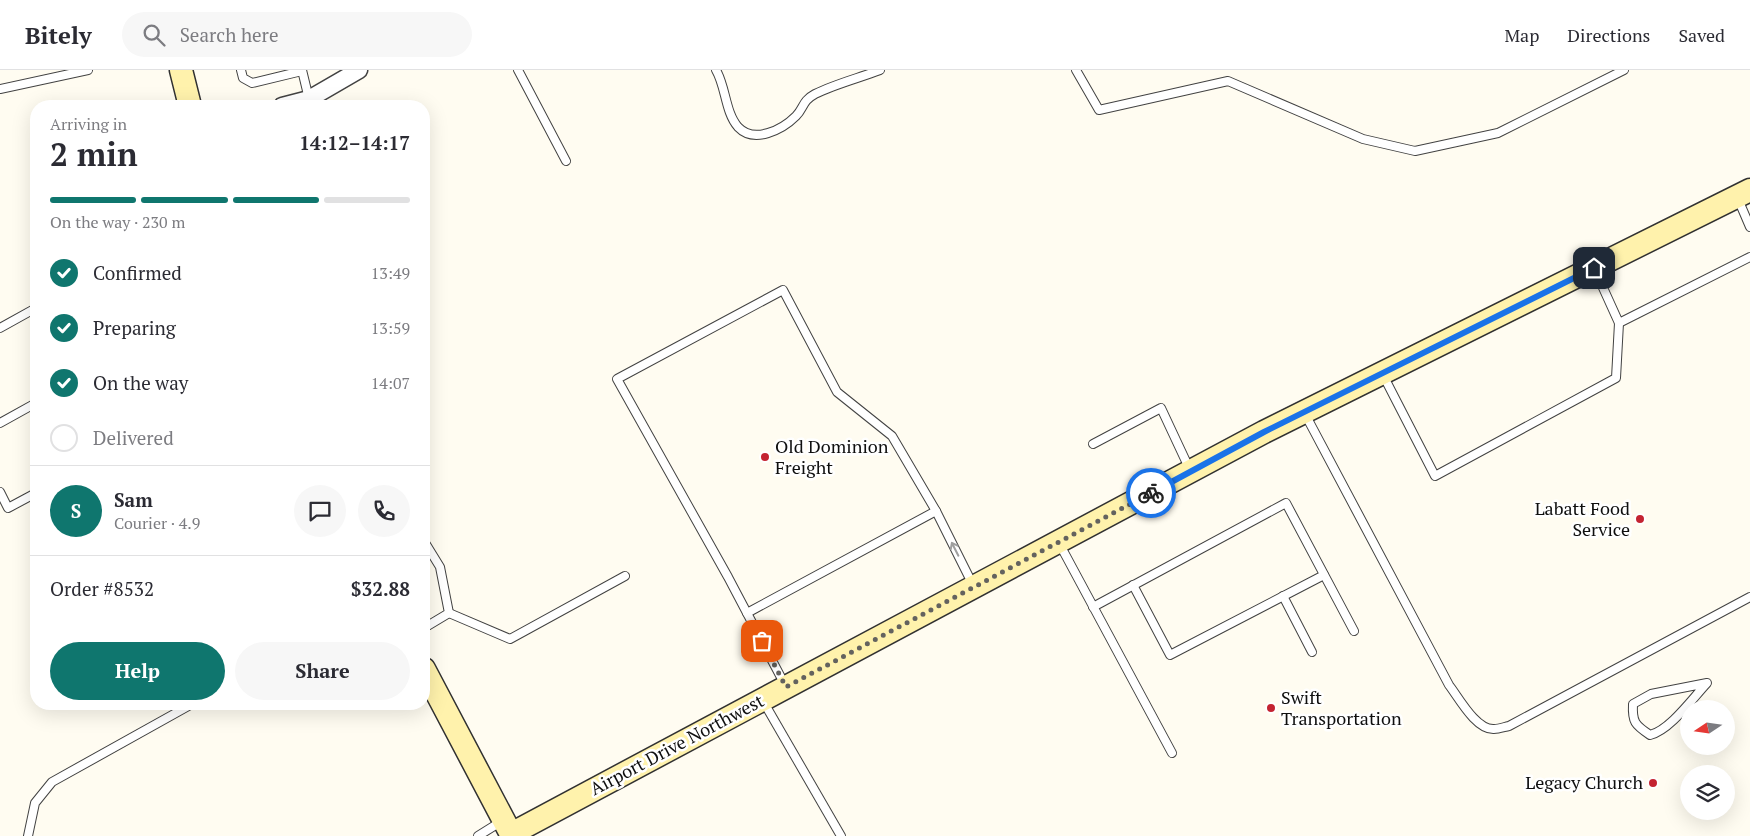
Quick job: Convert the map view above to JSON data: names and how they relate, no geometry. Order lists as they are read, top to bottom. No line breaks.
{"streets":{"street":["Airport Drive Northwest"]},"places":["Old Dominion Freight","Labatt Food Service","Swift Transportation","Legacy Church"],"north":"left","page":{"header":"Bitely","search":"Search here","nav":["Map","Directions","Saved"],"heading":["2 min","Arriving in","14:12–14:17"],"panel":["Sam","Courier · 4.9","Order #8532","$32.88"],"bar":"On the way · 230 m","list":[["Confirmed","13:49"],["Preparing","13:59"],["On the way","14:07"],"Delivered"],"round":"S","buttons":["Help","Share"]}}
